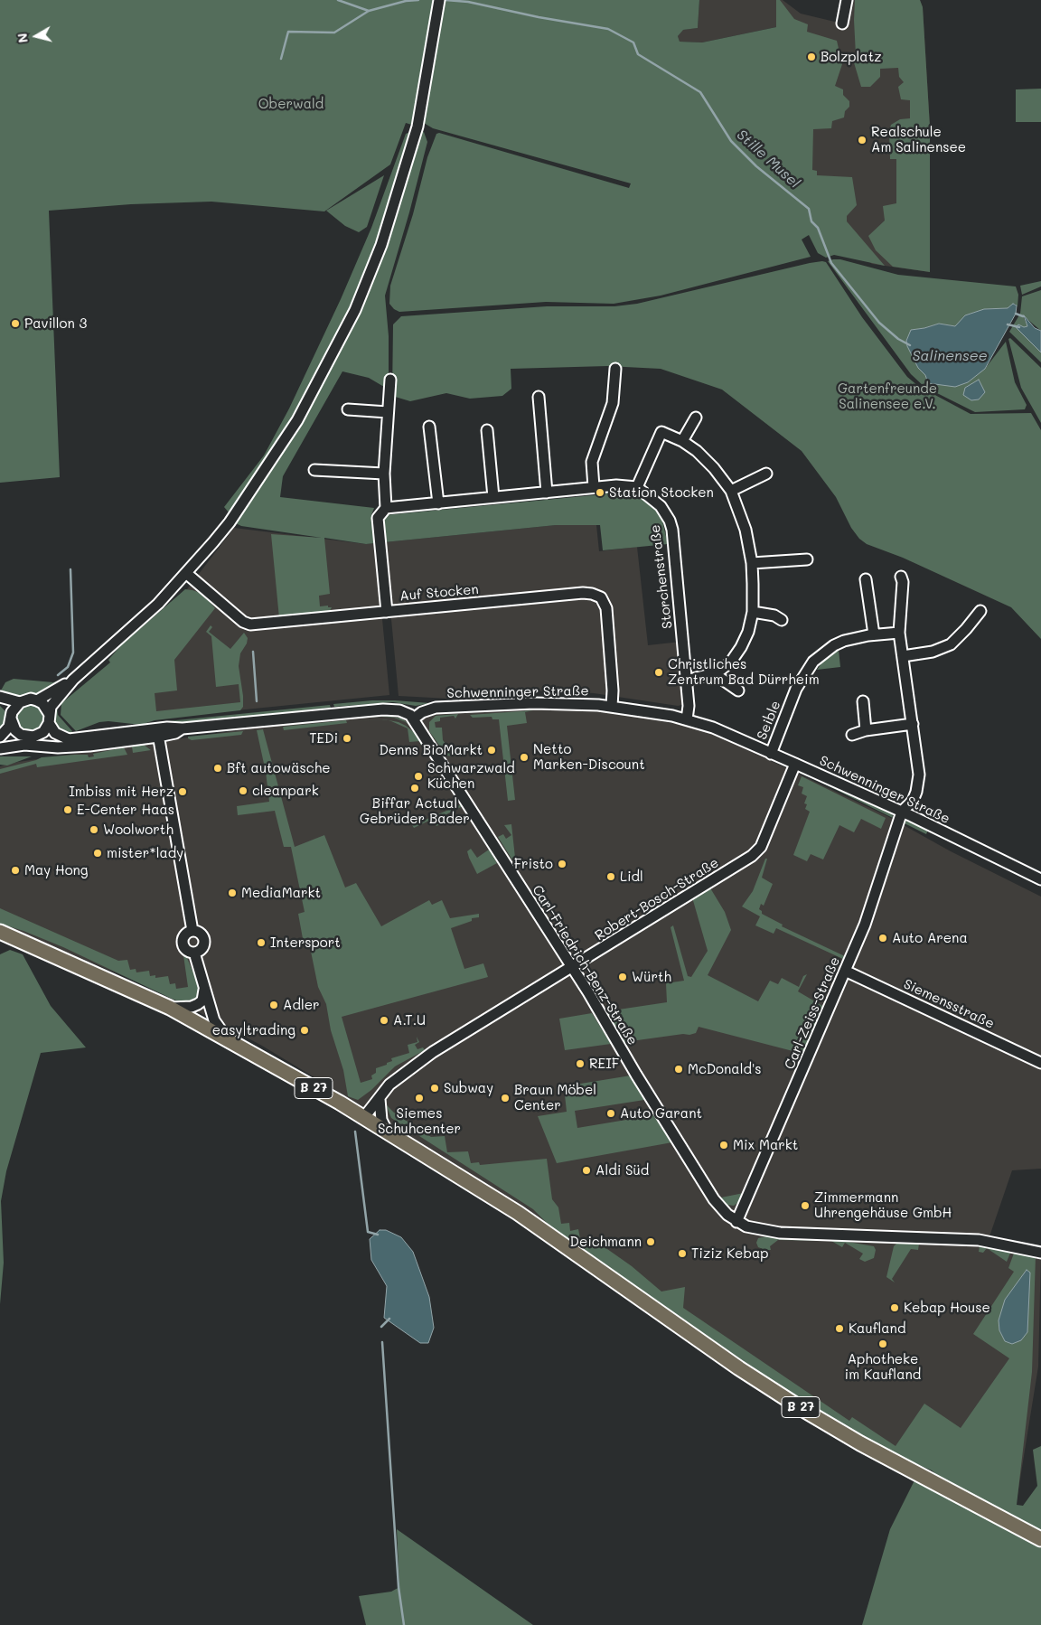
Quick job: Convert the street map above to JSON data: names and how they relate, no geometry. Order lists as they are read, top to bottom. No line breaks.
{"streets":{"main road":["B 27"],"street":["Storchenstraße","Auf Stocken","Schwenninger Straße","Seible","Robert-Bosch-Straße","Carl-Friedrich-Benz-Straße","Siemensstraße","Carl-Zeiss-Straße"]},"crossings":[["Storchenstraße","Schwenninger Straße"],["Auf Stocken","Schwenninger Straße"],["Schwenninger Straße","Seible"],["Schwenninger Straße","Robert-Bosch-Straße"],["Schwenninger Straße","Carl-Friedrich-Benz-Straße"],["Schwenninger Straße","Carl-Zeiss-Straße"],["Robert-Bosch-Straße","Carl-Friedrich-Benz-Straße"],["Robert-Bosch-Straße","B 27"],["Carl-Friedrich-Benz-Straße","Carl-Zeiss-Straße"],["Siemensstraße","Carl-Zeiss-Straße"]],"water":["Stille Musel","Salinensee"],"parks":["Oberwald","Gartenfreunde Salinensee e.V."],"places":["Bolzplatz","Realschule Am Salinensee","Pavillon 3","Station Stocken","Christliches Zentrum Bad Dürrheim","TEDi","Denns BioMarkt","Netto Marken-Discount","Bft autowäsche","Schwarzwald Küchen","Biffar Actual Gebrüder Bader","cleanpark","Imbiss mit Herz","E-Center Haas","Woolworth","mister*lady","Fristo","May Hong","Lidl","MediaMarkt","Auto Arena","Intersport","Würth","Adler","A.T.U","easy|trading","REIF","McDonald's","Subway","Siemes Schuhcenter","Braun Möbel Center","Auto Garant","Mix Markt","Aldi Süd","Zimmermann Uhrengehäuse GmbH","Deichmann","Tiziz Kebap","Kebap House","Kaufland","Aphotheke im Kaufland"],"north":"left"}
